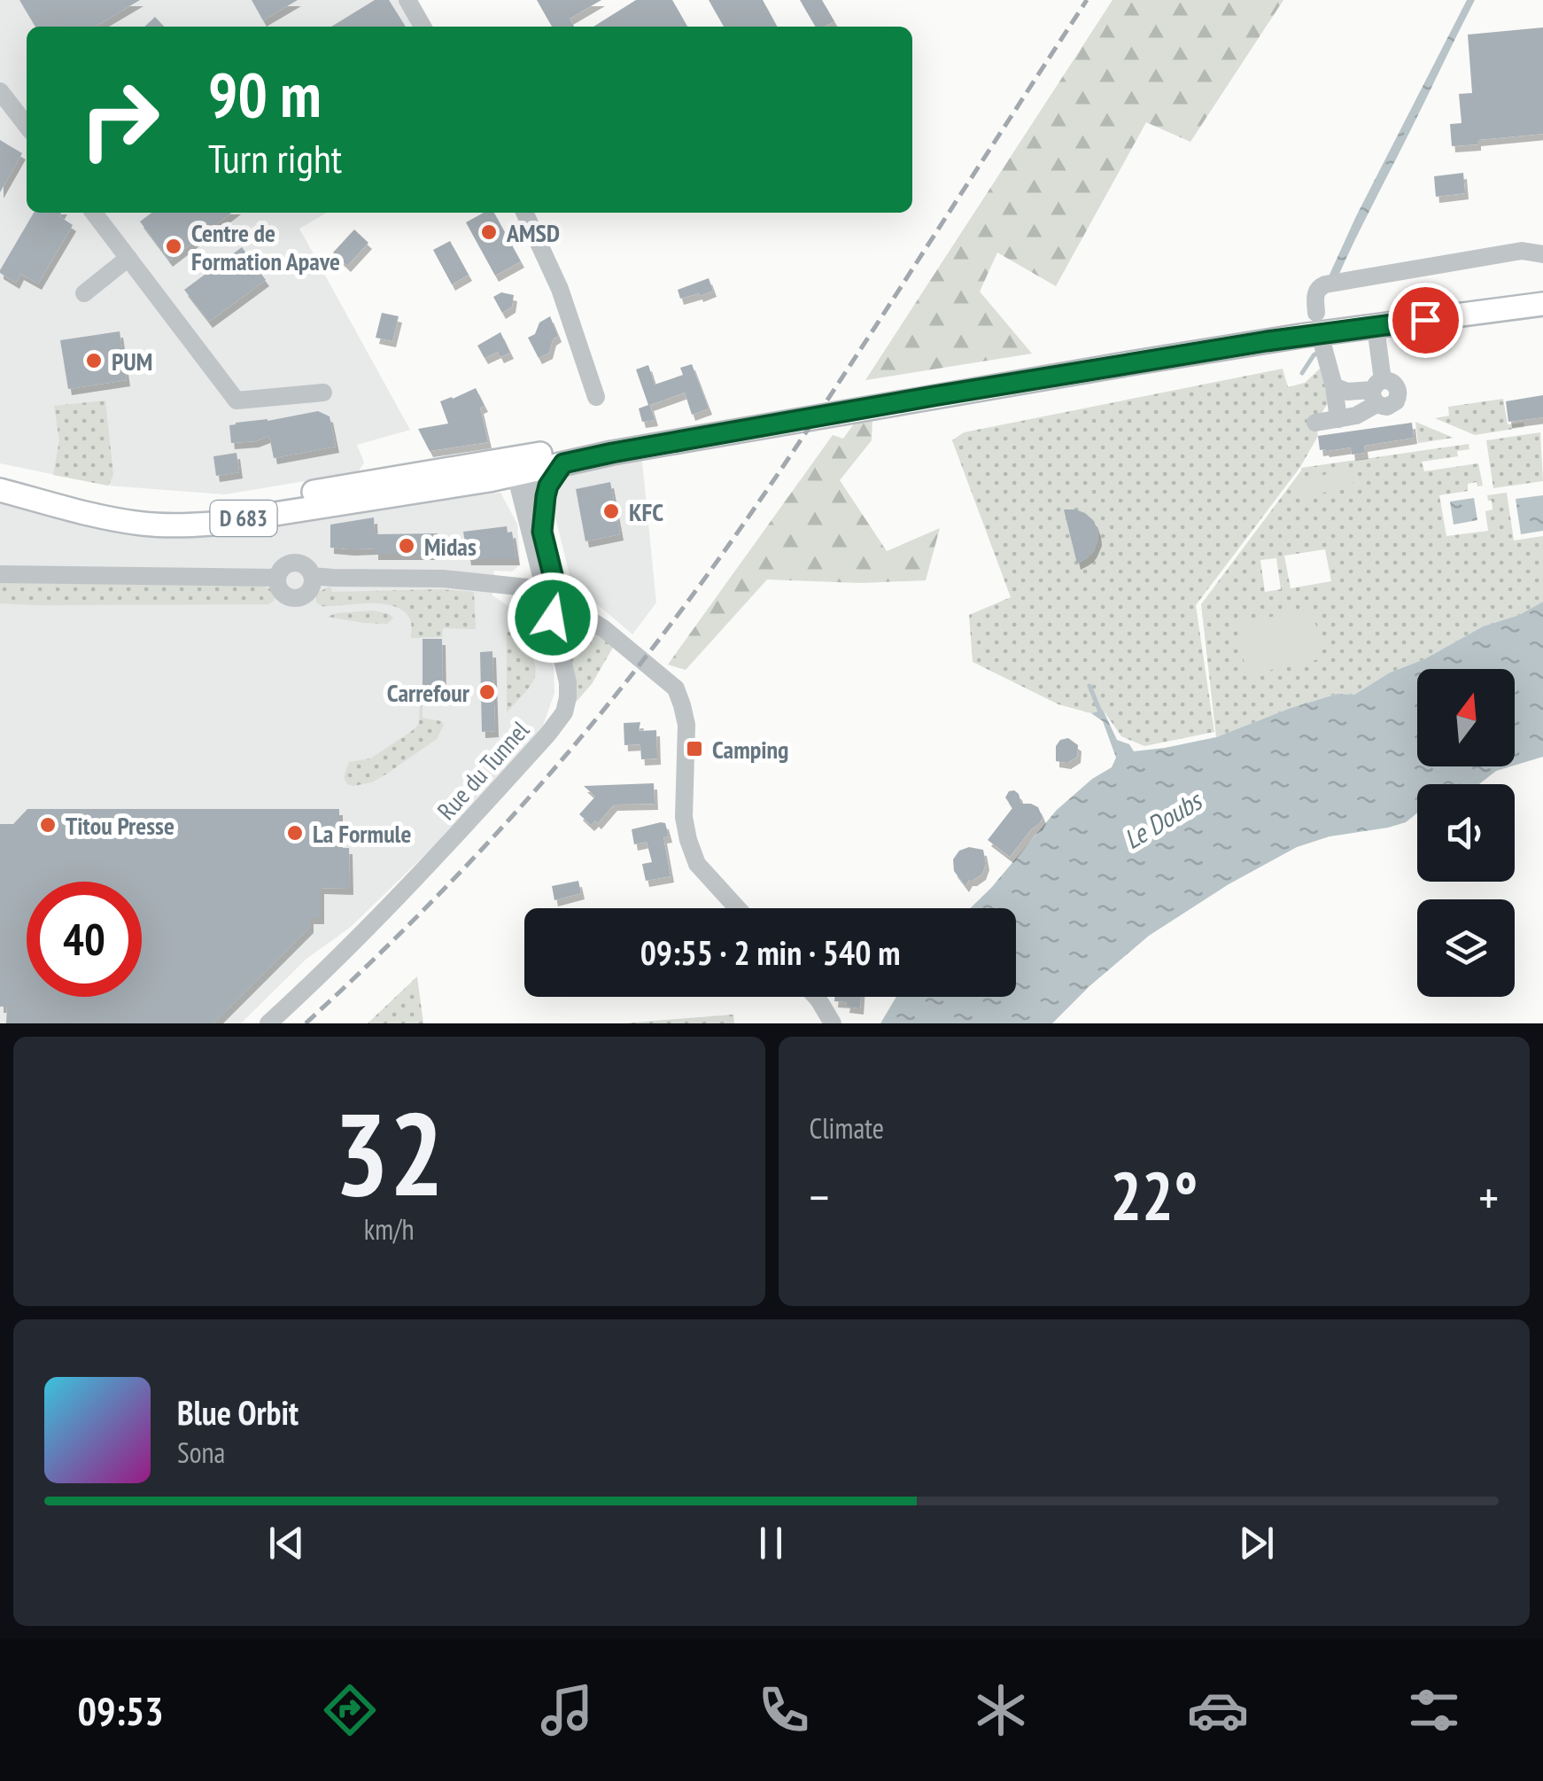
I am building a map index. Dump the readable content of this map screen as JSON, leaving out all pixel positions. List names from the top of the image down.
{
  "streets": {
    "main road": ["D 683"],
    "street": ["Rue du Tunnel"]
  },
  "water": ["Le Doubs"],
  "places": {
    "other": [
      "AMSD",
      "Centre de Formation Apave",
      "PUM",
      "KFC",
      "Midas",
      "Carrefour",
      "Titou Presse",
      "La Formule"
    ],
    "transit": ["Camping"]
  },
  "north": "top",
  "page": {
    "turn": ["90 m", "Turn right"],
    "limit": "40",
    "trip": "09:55 · 2 min · 540 m",
    "tile": [
      ["32", "km/h"],
      "Climate"
    ],
    "heat": ["−", "22°", "+"],
    "song": ["Blue Orbit", "Sona"],
    "tabs": "09:53"
  }
}
